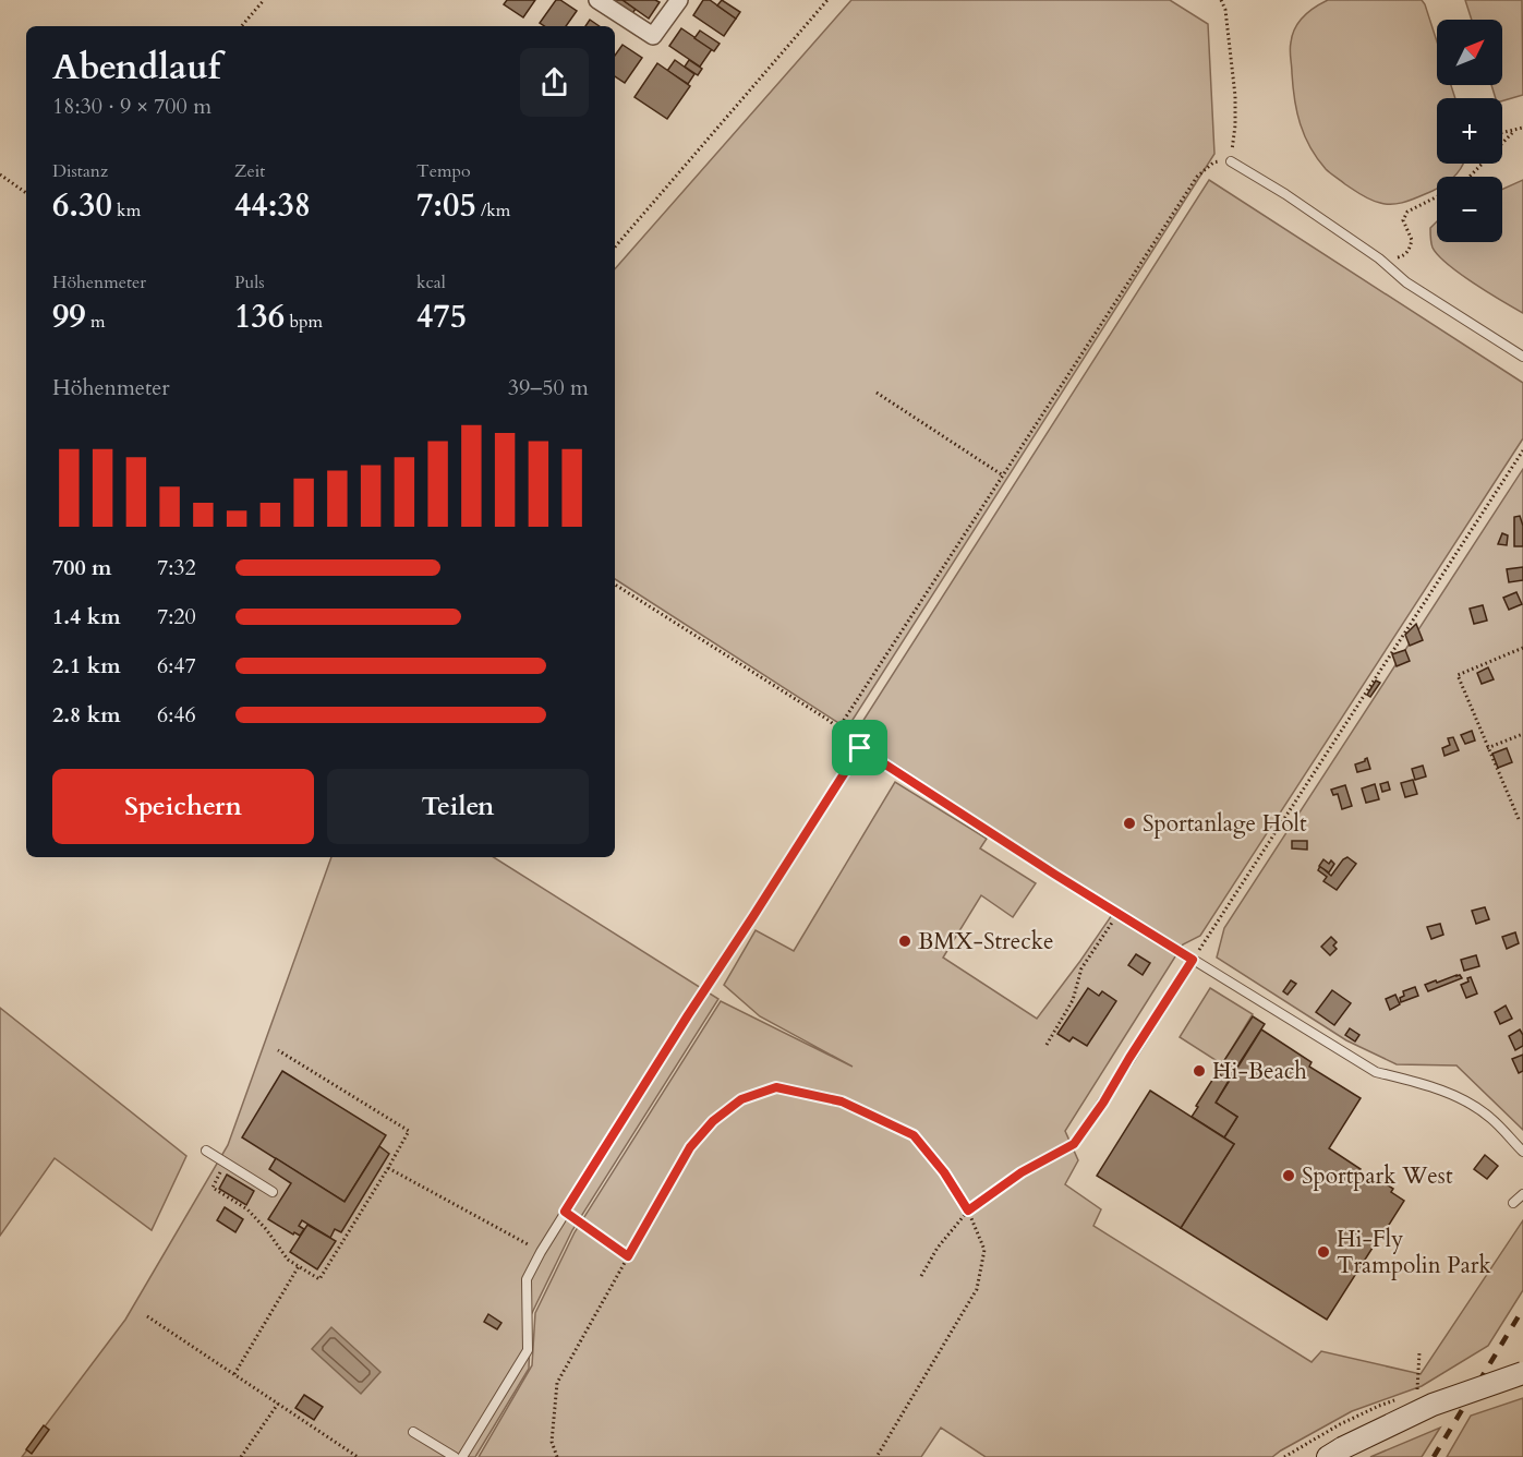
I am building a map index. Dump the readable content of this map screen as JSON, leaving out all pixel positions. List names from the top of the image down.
{
  "places": [
    "Sportanlage Holt",
    "BMX-Strecke",
    "Hi-Beach",
    "Sportpark West",
    "Hi-Fly Trampolin Park"
  ],
  "north": "top right",
  "page": {
    "map_buttons": ["+", "−"],
    "heading": ["Abendlauf", "18:30 · 9 × 700 m"],
    "stats": [
      ["Distanz", "6.30 km"],
      ["Zeit", "44:38"],
      ["Tempo", "7:05 /km"],
      ["Höhenmeter", "99 m"],
      ["Puls", "136 bpm"],
      ["kcal", "475"]
    ],
    "chart": ["Höhenmeter", "39–50 m"],
    "list": [
      {
        "name": "700 m",
        "note": "7:32"
      },
      {
        "name": "1.4 km",
        "note": "7:20"
      },
      {
        "name": "2.1 km",
        "note": "6:47"
      },
      {
        "name": "2.8 km",
        "note": "6:46"
      }
    ],
    "buttons": ["Speichern", "Teilen"]
  }
}
